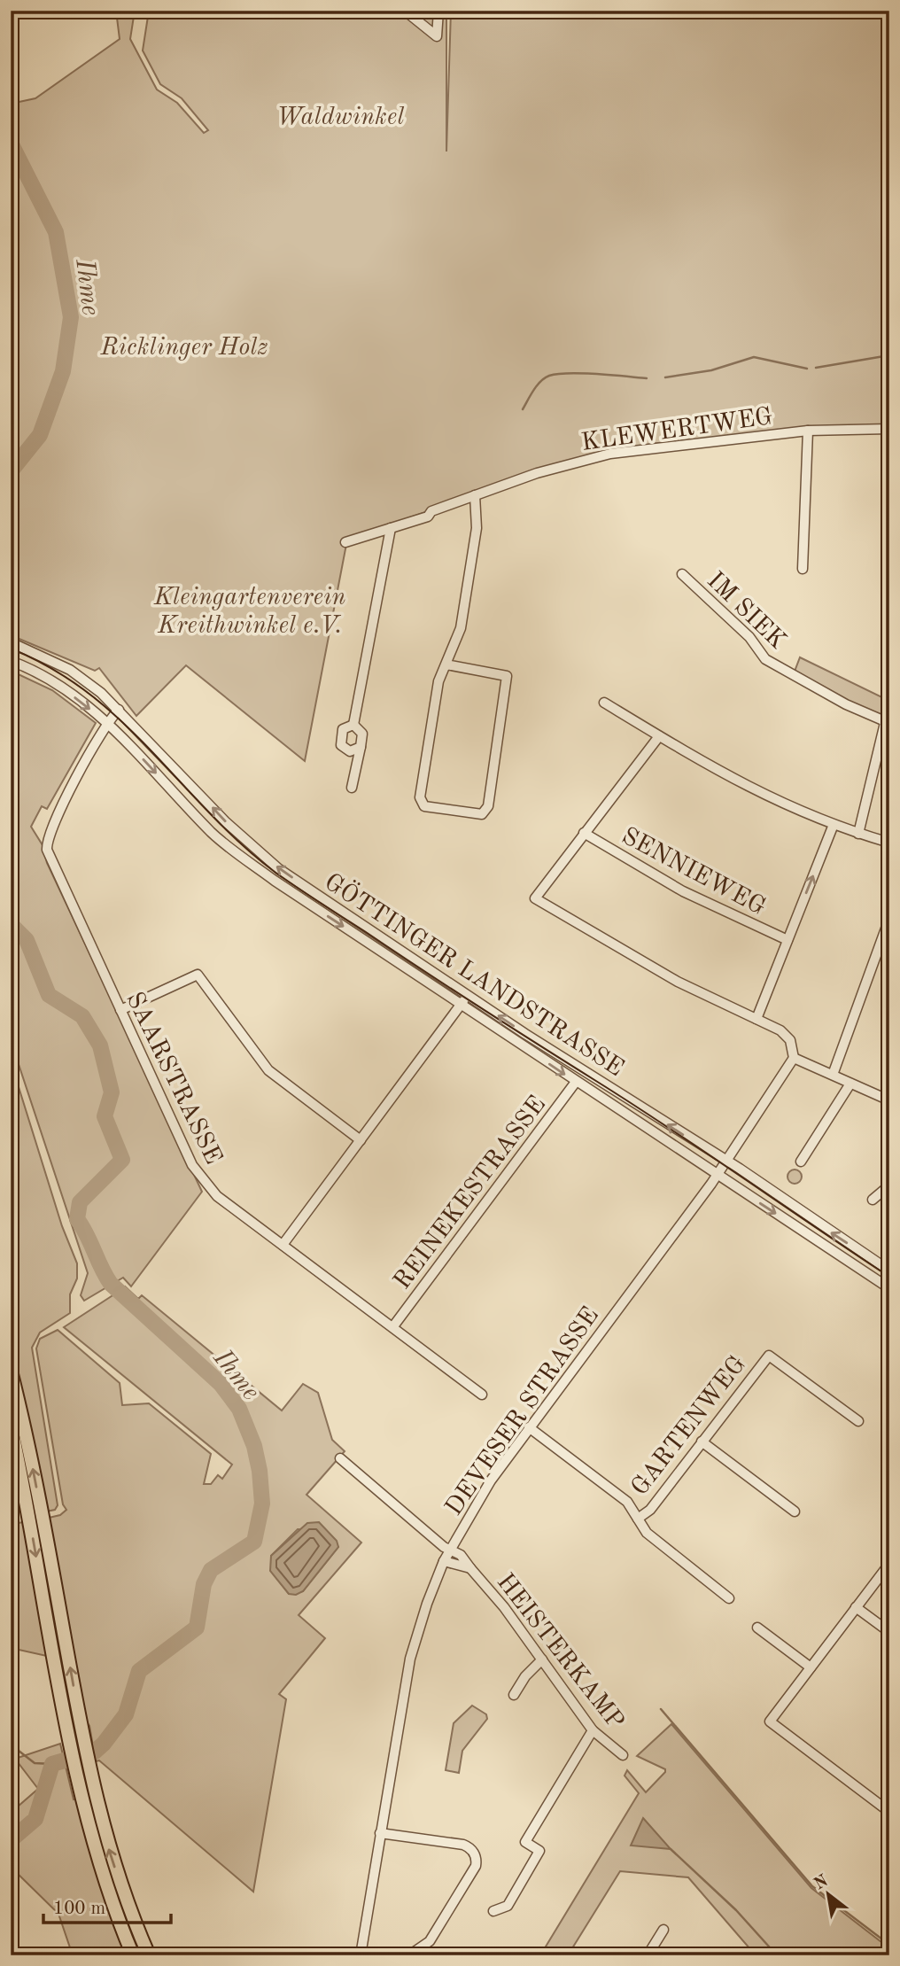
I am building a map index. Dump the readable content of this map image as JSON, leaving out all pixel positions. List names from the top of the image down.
{
  "streets": {
    "street": [
      "KLEWERTWEG",
      "IM SIEK",
      "SENNIEWEG",
      "GÖTTINGER LANDSTRASSE",
      "SAARSTRASSE",
      "REINEKESTRASSE",
      "DEVESER STRASSE",
      "GARTENWEG",
      "HEISTERKAMP"
    ]
  },
  "crossings": [
    ["GÖTTINGER LANDSTRASSE", "SAARSTRASSE"],
    ["GÖTTINGER LANDSTRASSE", "REINEKESTRASSE"],
    ["GÖTTINGER LANDSTRASSE", "DEVESER STRASSE"],
    ["SAARSTRASSE", "REINEKESTRASSE"],
    ["DEVESER STRASSE", "HEISTERKAMP"]
  ],
  "water": ["Ihme"],
  "parks": ["Waldwinkel", "Ricklinger Holz", "Kleingartenverein Kreithwinkel e.V."],
  "scale_bar": "100 m",
  "north": "top left"
}
